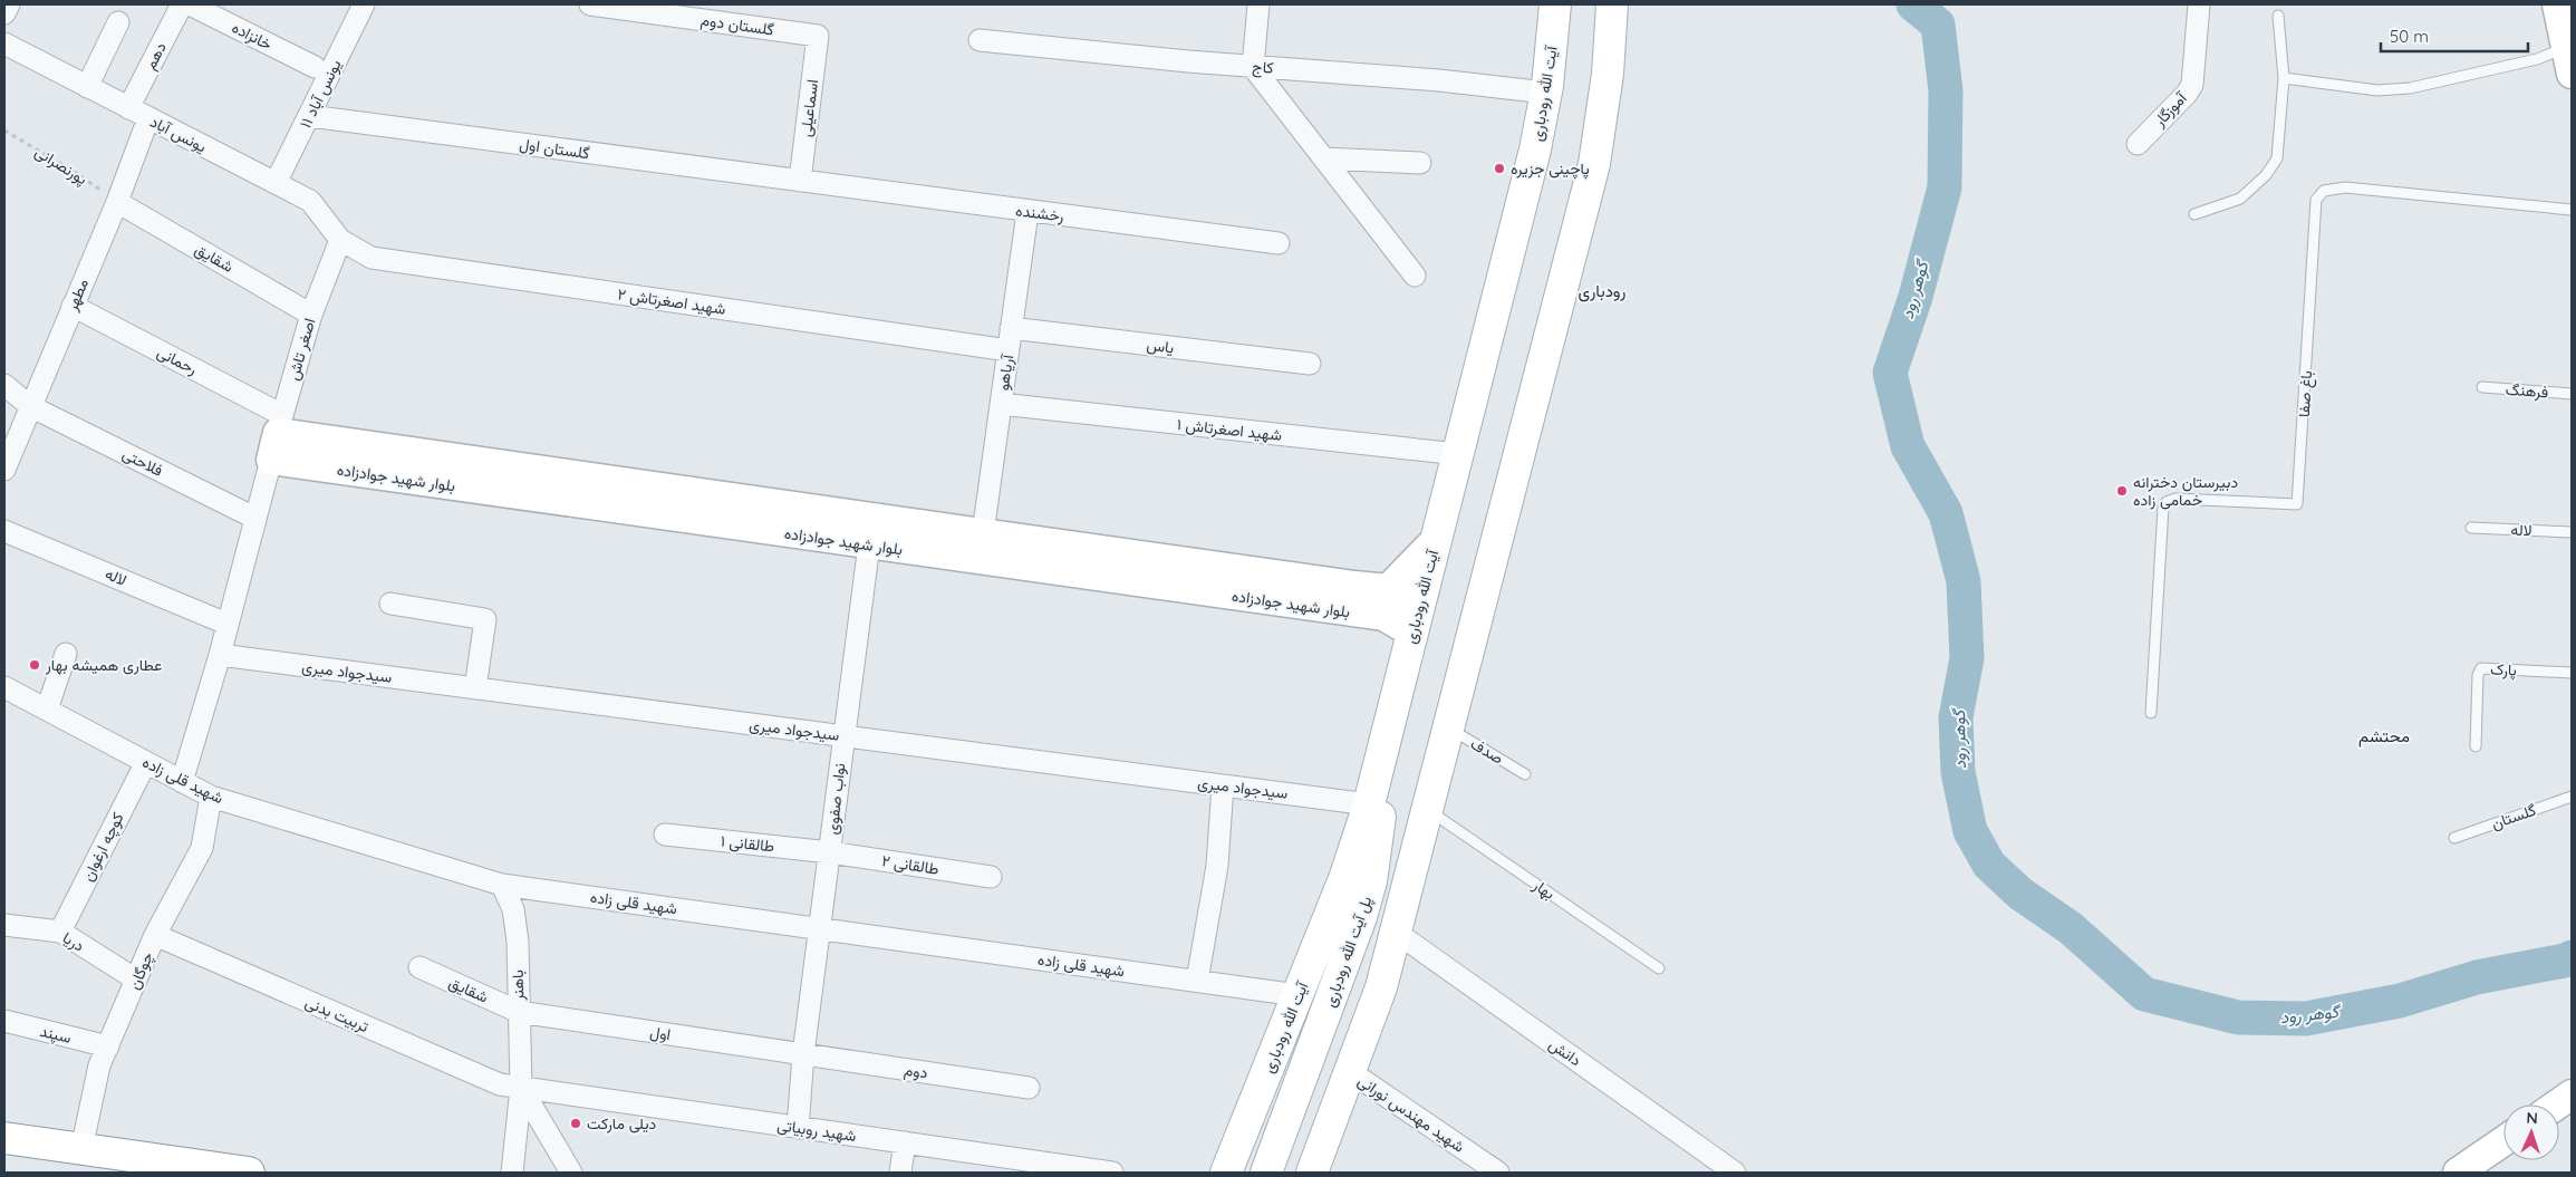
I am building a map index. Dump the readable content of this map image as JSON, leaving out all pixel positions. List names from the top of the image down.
{
  "streets": {
    "main road": ["آیت الله رودباری", "پل آیت الله رودباری"],
    "street": [
      "گلستان دوم",
      "خانزاده",
      "دهم",
      "کاج",
      "یونس آباد ۱۱",
      "اسماعیلی",
      "آموزگار",
      "یونس آباد",
      "گلستان اول",
      "رخشنده",
      "شقایق",
      "مطهر",
      "شهید اصغرتاش ۲",
      "یاس",
      "اصغر تاش",
      "رحمانی",
      "آریاهو",
      "شهید اصغرتاش ۱",
      "فلاحتی",
      "بلوار شهید جوادزاده",
      "لاله",
      "سیدجواد میری",
      "شهید قلی زاده",
      "نواب صفوی",
      "طالقانی ۱",
      "کوچه ارغوان",
      "طالقانی ۲",
      "دریا",
      "چوگان",
      "باهنر",
      "تربیت بدنی",
      "اول",
      "سپند",
      "دانش",
      "دوم",
      "شهید مهندس نورانی",
      "شهید روبیاتی"
    ],
    "lane": [
      "فرهنگ",
      "باغ صفا",
      "پارک",
      "صدف",
      "گلستان",
      "بهار"
    ],
    "path": ["پورنصرانی"]
  },
  "crossings": [
    ["گلستان دوم", "اسماعیلی"],
    ["دهم", "یونس آباد"],
    ["کاج", "آیت الله رودباری"],
    ["یونس آباد ۱۱", "یونس آباد"],
    ["یونس آباد ۱۱", "گلستان اول"],
    ["آیت الله رودباری", "شهید اصغرتاش ۱"],
    ["آیت الله رودباری", "بلوار شهید جوادزاده"],
    ["آیت الله رودباری", "سیدجواد میری"],
    ["آیت الله رودباری", "شهید قلی زاده"],
    ["آیت الله رودباری", "پل آیت الله رودباری"],
    ["اسماعیلی", "گلستان اول"],
    ["اسماعیلی", "رخشنده"],
    ["یونس آباد", "مطهر"],
    ["یونس آباد", "شهید اصغرتاش ۲"],
    ["یونس آباد", "اصغر تاش"],
    ["گلستان اول", "رخشنده"],
    ["پورنصرانی", "شقایق"],
    ["پورنصرانی", "مطهر"],
    ["رخشنده", "آریاهو"],
    ["شقایق", "مطهر"],
    ["شقایق", "اصغر تاش"],
    ["شقایق", "باهنر"],
    ["شقایق", "اول"],
    ["مطهر", "رحمانی"],
    ["مطهر", "فلاحتی"],
    ["شهید اصغرتاش ۲", "اصغر تاش"],
    ["شهید اصغرتاش ۲", "آریاهو"],
    ["یاس", "آریاهو"],
    ["اصغر تاش", "رحمانی"],
    ["اصغر تاش", "فلاحتی"],
    ["اصغر تاش", "بلوار شهید جوادزاده"],
    ["اصغر تاش", "لاله"],
    ["اصغر تاش", "سیدجواد میری"],
    ["اصغر تاش", "شهید قلی زاده"],
    ["رحمانی", "بلوار شهید جوادزاده"],
    ["آریاهو", "شهید اصغرتاش ۱"],
    ["آریاهو", "بلوار شهید جوادزاده"],
    ["بلوار شهید جوادزاده", "نواب صفوی"],
    ["سیدجواد میری", "نواب صفوی"],
    ["شهید قلی زاده", "نواب صفوی"],
    ["شهید قلی زاده", "کوچه ارغوان"],
    ["شهید قلی زاده", "چوگان"],
    ["شهید قلی زاده", "باهنر"],
    ["نواب صفوی", "طالقانی ۱"],
    ["نواب صفوی", "طالقانی ۲"],
    ["نواب صفوی", "اول"],
    ["نواب صفوی", "دوم"],
    ["نواب صفوی", "شهید روبیاتی"],
    ["طالقانی ۱", "طالقانی ۲"],
    ["کوچه ارغوان", "دریا"],
    ["دریا", "چوگان"],
    ["چوگان", "تربیت بدنی"],
    ["چوگان", "سپند"],
    ["باهنر", "تربیت بدنی"],
    ["باهنر", "اول"],
    ["باهنر", "شهید روبیاتی"],
    ["تربیت بدنی", "شهید روبیاتی"],
    ["اول", "دوم"]
  ],
  "districts": ["رودباری", "محتشم"],
  "water": ["گوهر رود"],
  "places": [
    "پاچینی جزیره",
    "دبیرستان دخترانه خمامی زاده",
    "عطاری همیشه بهار",
    "دیلی مارکت"
  ],
  "scale_bar": "50 m",
  "north": "top"
}
